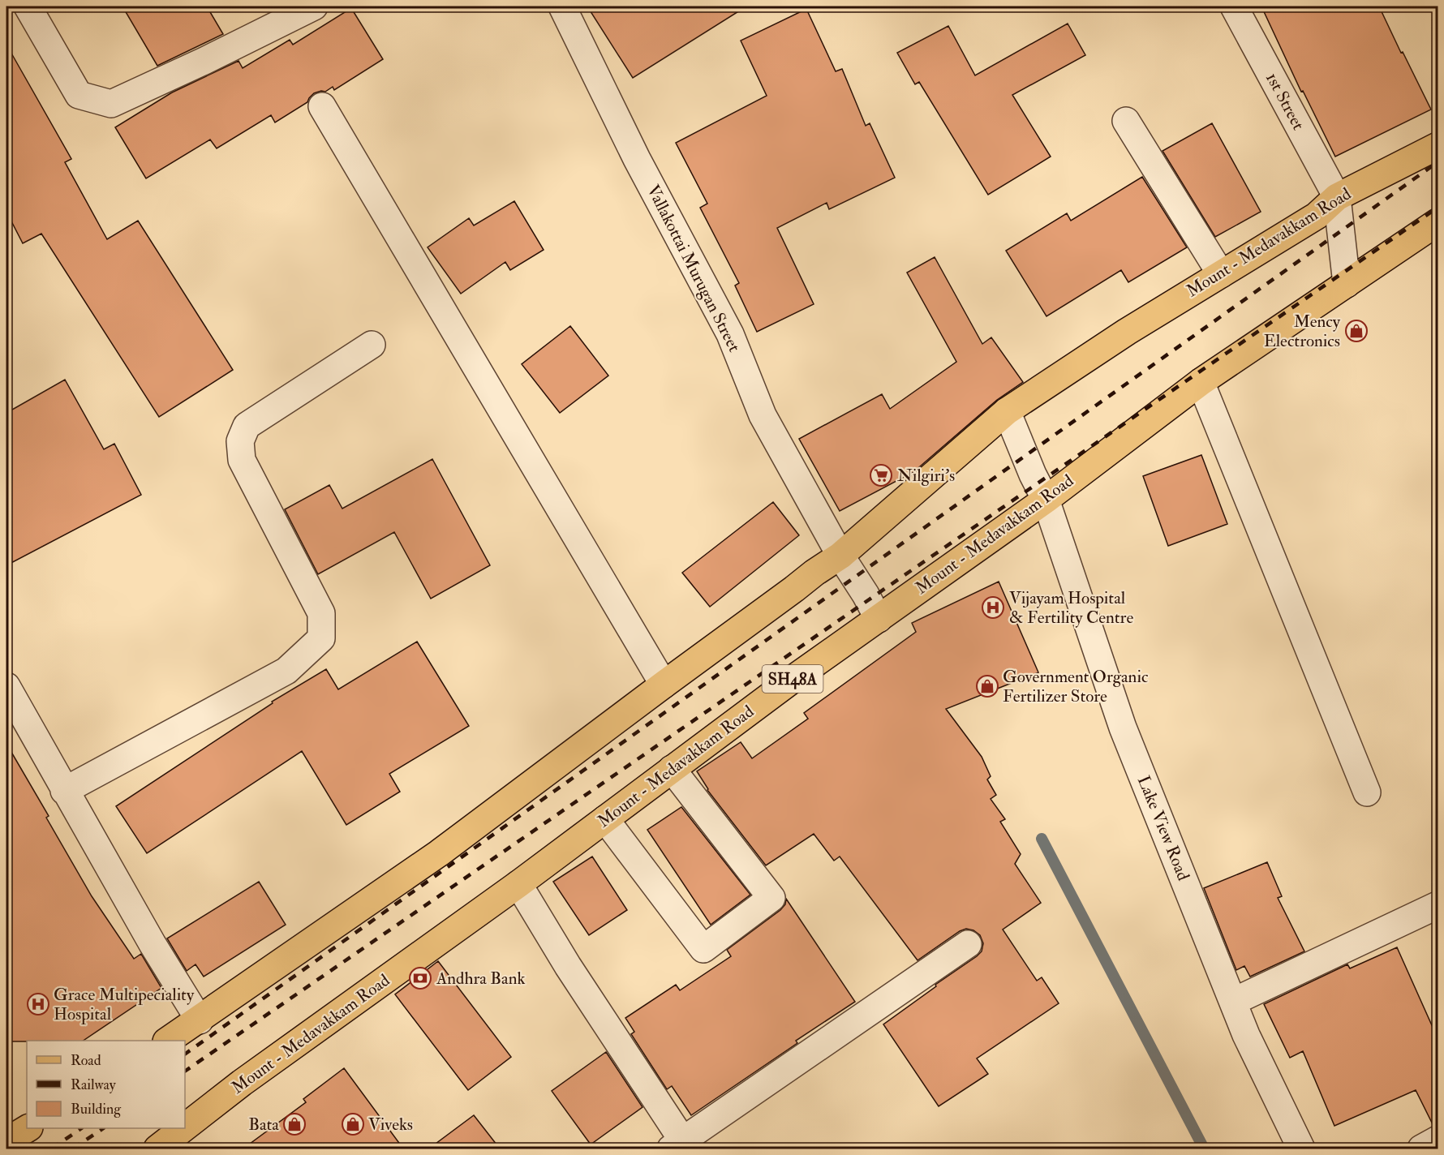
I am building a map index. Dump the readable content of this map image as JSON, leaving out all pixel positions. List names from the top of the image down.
{
  "streets": {
    "main road": ["Mount - Medavakkam Road", "SH48A"],
    "street": ["1st Street", "Vallakottai Murugan Street", "Lake View Road"]
  },
  "crossings": [
    ["1st Street", "Mount - Medavakkam Road"],
    ["Mount - Medavakkam Road", "Vallakottai Murugan Street"],
    ["Mount - Medavakkam Road", "Lake View Road"]
  ],
  "places": {
    "shop": [
      "Mency Electronics",
      "Government Organic Fertilizer Store",
      "Bata",
      "Viveks"
    ],
    "supermarket": ["Nilgiri's"],
    "hospital": ["Vijayam Hospital & Fertility Centre", "Grace Multipeciality Hospital"],
    "bank": ["Andhra Bank"]
  },
  "legend": ["Road", "Railway", "Building"]
}
